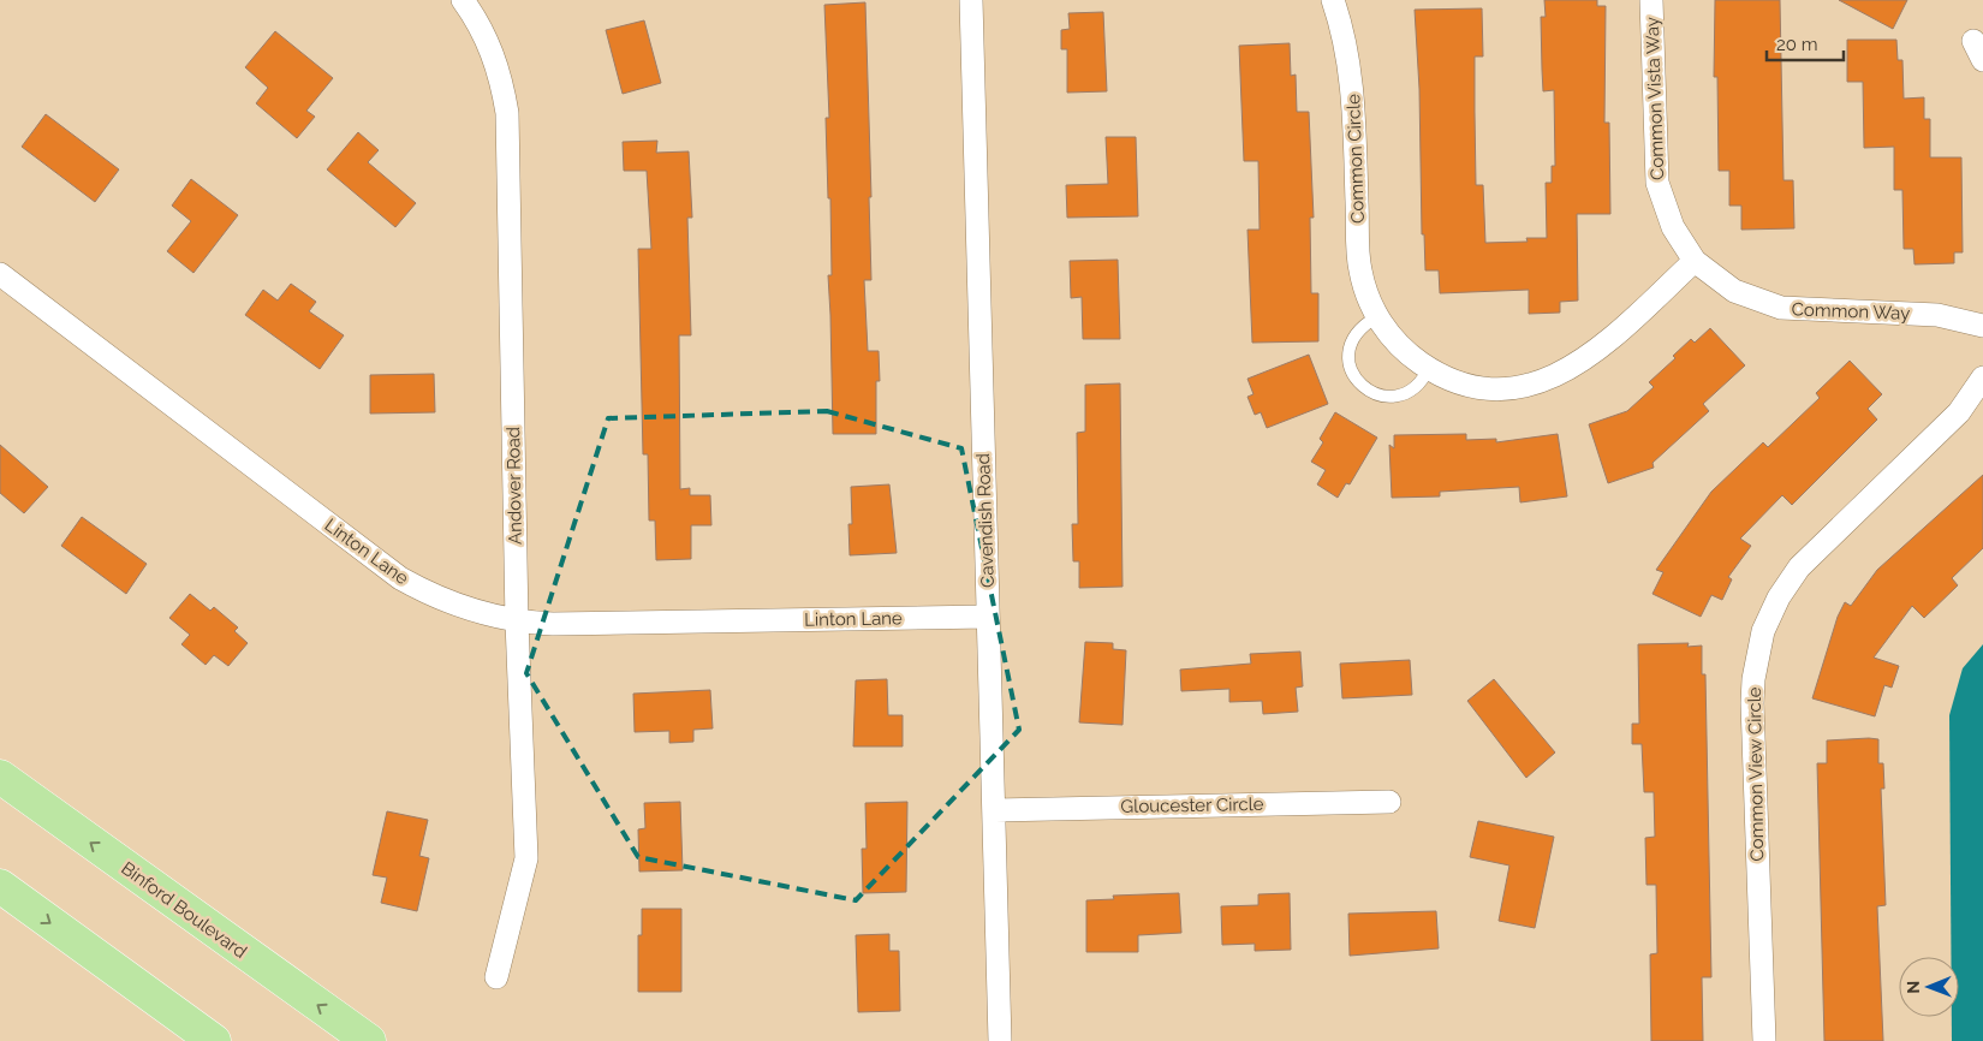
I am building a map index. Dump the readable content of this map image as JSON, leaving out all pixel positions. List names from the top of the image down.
{
  "streets": {
    "main road": ["Binford Boulevard"],
    "street": [
      "Common Vista Way",
      "Common Circle",
      "Common Way",
      "Andover Road",
      "Cavendish Road",
      "Linton Lane",
      "Common View Circle",
      "Gloucester Circle"
    ]
  },
  "crossings": [
    ["Common Vista Way", "Common Circle"],
    ["Common Vista Way", "Common Way"],
    ["Common Circle", "Common Way"],
    ["Andover Road", "Linton Lane"],
    ["Cavendish Road", "Linton Lane"],
    ["Cavendish Road", "Gloucester Circle"]
  ],
  "scale_bar": "20 m",
  "north": "left"
}
